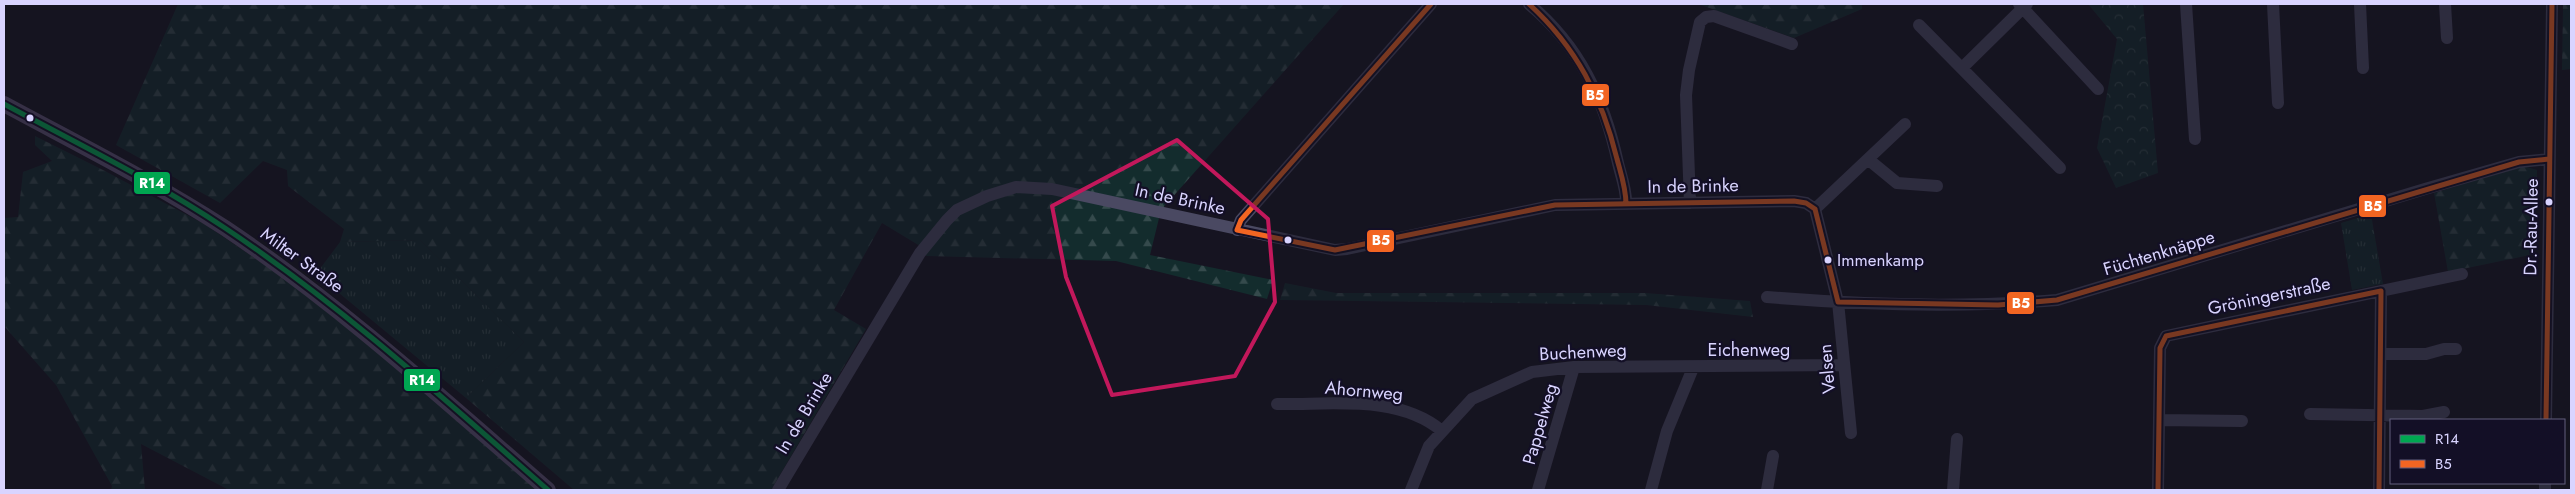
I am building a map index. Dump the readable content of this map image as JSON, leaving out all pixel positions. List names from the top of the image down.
{
  "streets": {
    "main road": ["Milter Straße"],
    "street": [
      "In de Brinke",
      "Dr.-Rau-Allee",
      "Füchtenknäppe",
      "Gröningerstraße",
      "Eichenweg",
      "Buchenweg",
      "Velsen",
      "Ahornweg",
      "Pappelweg"
    ]
  },
  "crossings": [
    ["Dr.-Rau-Allee", "Füchtenknäppe"],
    ["Füchtenknäppe", "Velsen"],
    ["Eichenweg", "Buchenweg"],
    ["Eichenweg", "Velsen"],
    ["Buchenweg", "Ahornweg"],
    ["Buchenweg", "Pappelweg"]
  ],
  "places": ["Immenkamp"],
  "lines": ["transit line B5", "transit line R14"],
  "legend": ["R14", "B5"]
}
